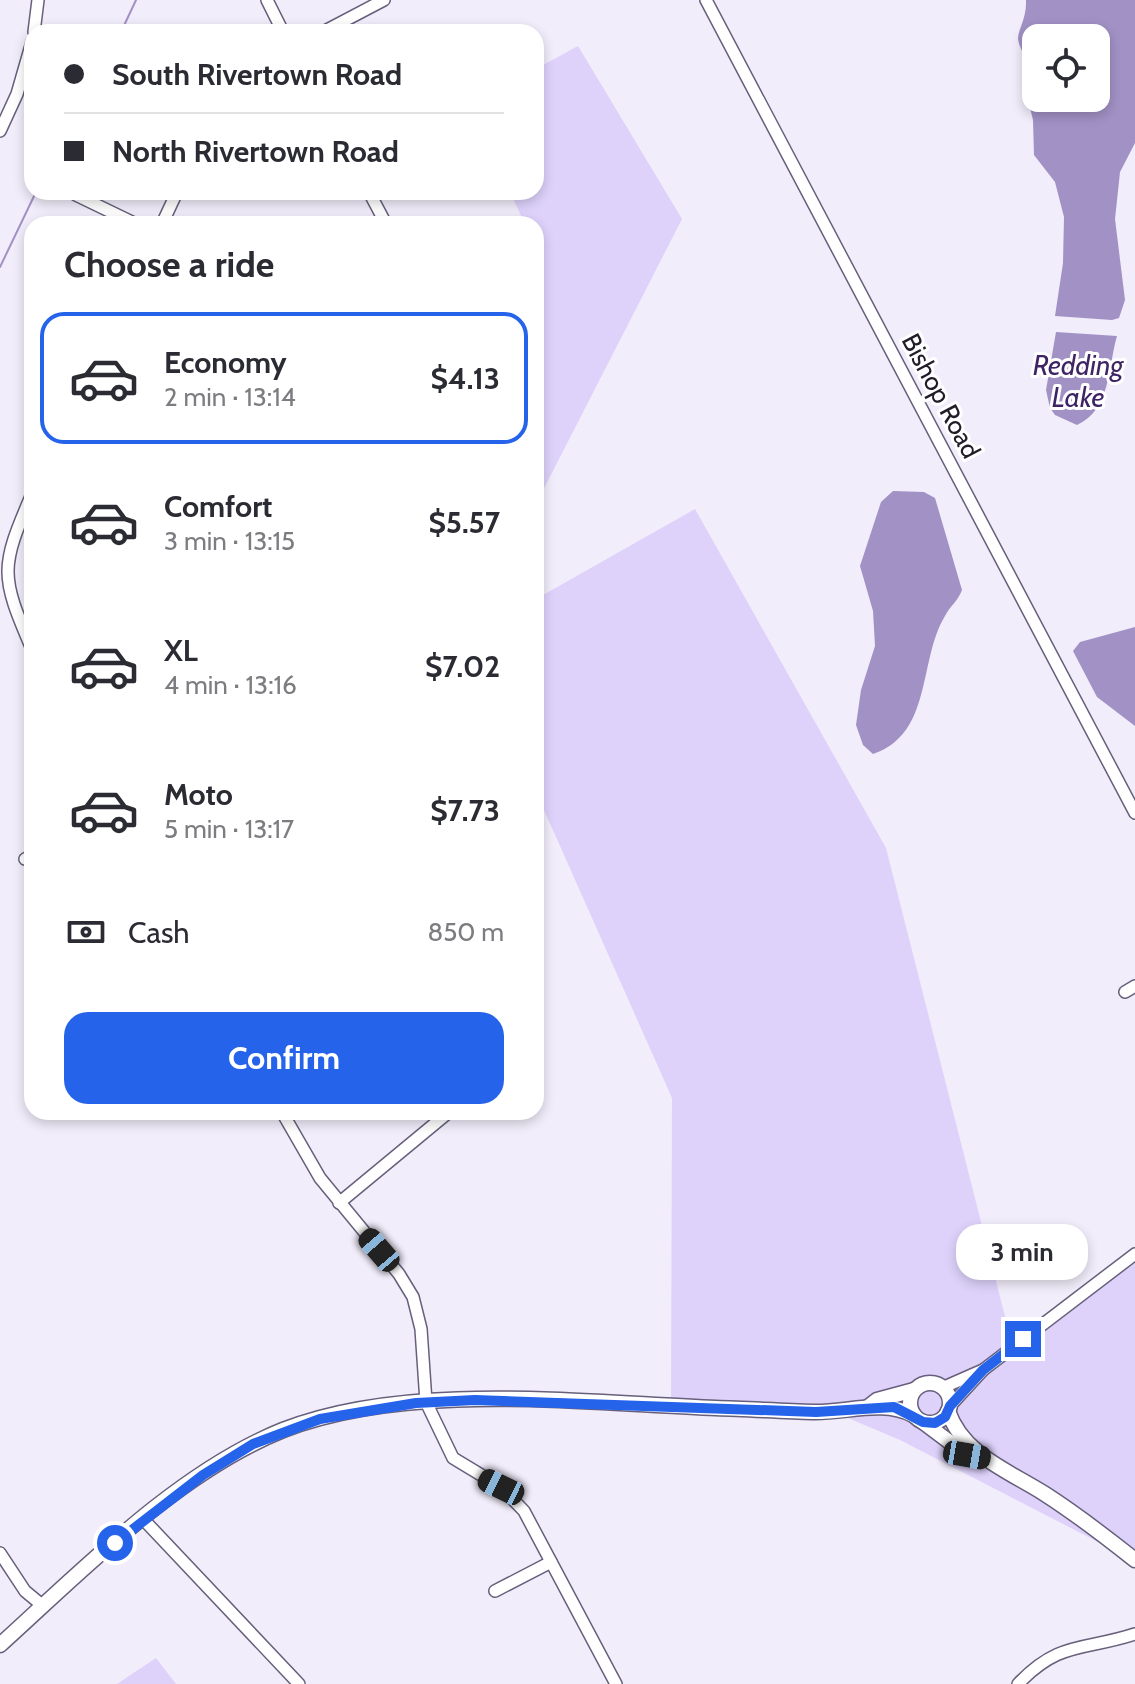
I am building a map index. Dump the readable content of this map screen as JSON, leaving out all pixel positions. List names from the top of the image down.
{
  "streets": {
    "street": ["Bishop Road"]
  },
  "water": ["Redding Lake"],
  "page": {
    "banner": ["South Rivertown Road", "North Rivertown Road"],
    "heading": "Choose a ride",
    "list": [
      {
        "name": "Economy",
        "note": "2 min · 13:14",
        "value": "$4.13"
      },
      {
        "name": "Comfort",
        "note": "3 min · 13:15",
        "value": "$5.57"
      },
      {
        "name": "XL",
        "note": "4 min · 13:16",
        "value": "$7.02"
      },
      {
        "name": "Moto",
        "note": "5 min · 13:17",
        "value": "$7.73"
      }
    ],
    "pay": ["Cash", "850 m"],
    "buttons": "Confirm",
    "bubble": "3 min"
  }
}
